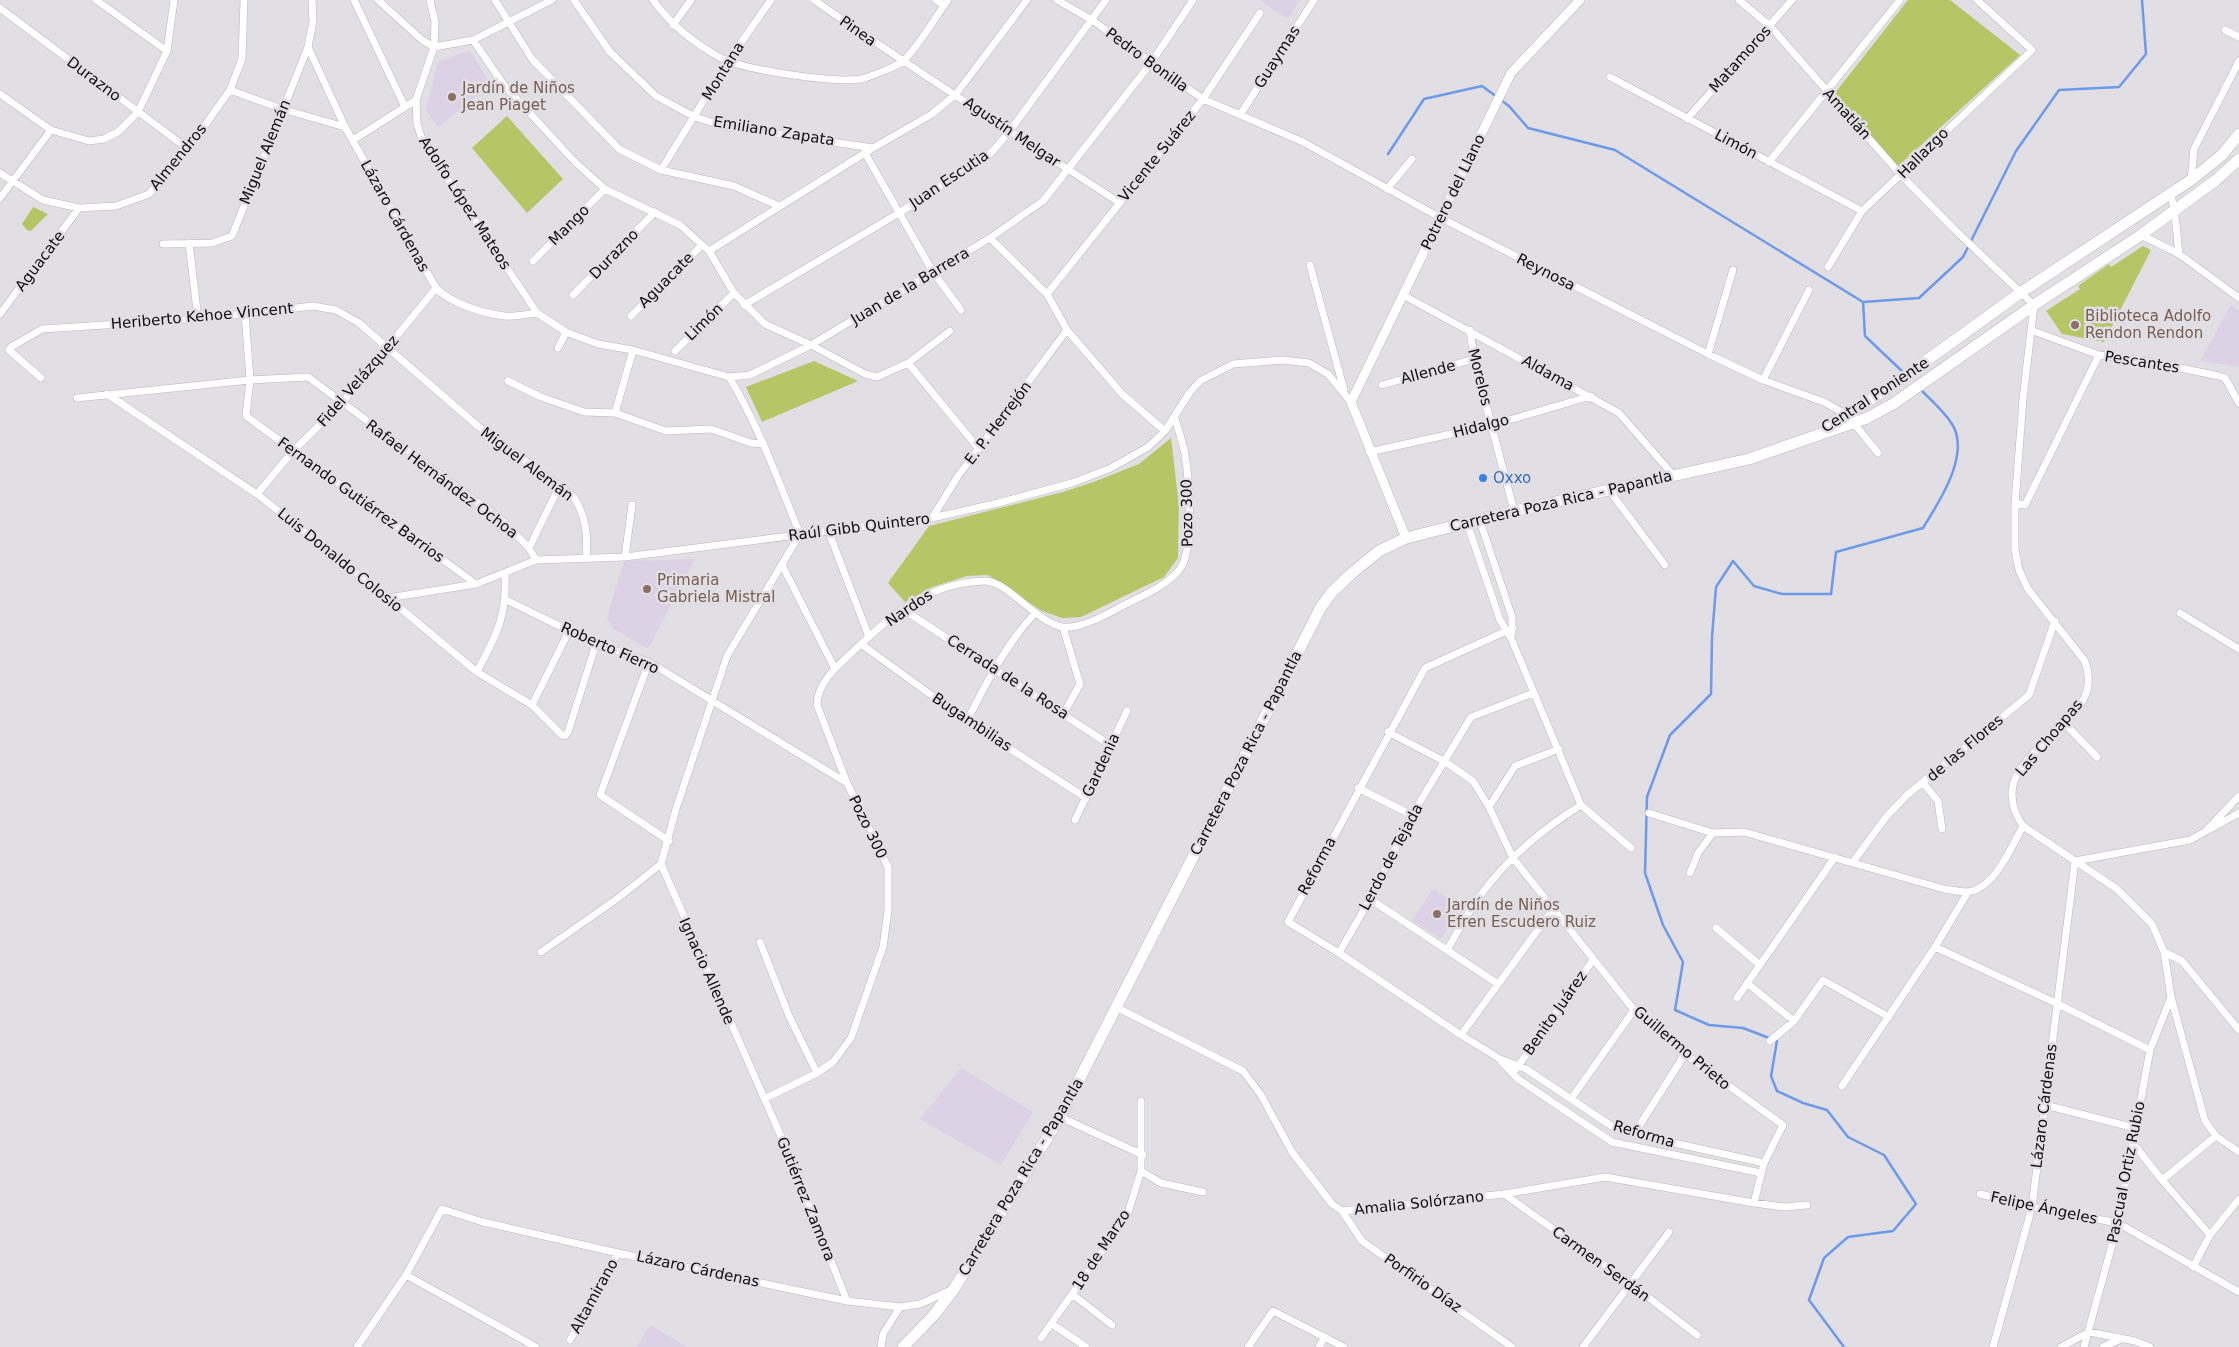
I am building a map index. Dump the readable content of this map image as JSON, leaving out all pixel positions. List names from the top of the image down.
{
  "streets": {
    "main road": ["Central Poniente", "Carretera Poza Rica - Papantla"],
    "street": [
      "Pinea",
      "Guaymas",
      "Matamoros",
      "Pedro Bonilla",
      "Montana",
      "Durazno",
      "Amatlán",
      "Emiliano Zapata",
      "Agustín Melgar",
      "Limón",
      "Miguel Alemán",
      "Hallazgo",
      "Vicente Suárez",
      "Almendros",
      "Juan Escutia",
      "Potrero del Llano",
      "Adolfo López Mateos",
      "Lázaro Cárdenas",
      "Mango",
      "Aguacate",
      "Reynosa",
      "Juan de la Barrera",
      "Heriberto Kehoe Vincent",
      "Pescantes",
      "Allende",
      "Aldama",
      "Morelos",
      "Fidel Velázquez",
      "E. P. Herrejón",
      "Hidalgo",
      "Rafael Hernández Ochoa",
      "Fernando Gutiérrez Barrios",
      "Pozo 300",
      "Raúl Gibb Quintero",
      "Luis Donaldo Colosio",
      "Nardos",
      "Roberto Fierro",
      "Cerrada de la Rosa",
      "Bugambilias",
      "Las Choapas",
      "de las Flores",
      "Gardenia",
      "Lerdo de Tejada",
      "Reforma",
      "Ignacio Allende",
      "Benito Juárez",
      "Guillermo Prieto",
      "Pascual Ortiz Rubio",
      "Gutiérrez Zamora",
      "Amalia Solórzano",
      "Felipe Ángeles",
      "18 de Marzo",
      "Carmen Serdán",
      "Porfirio Díaz",
      "Altamirano"
    ]
  },
  "crossings": [
    ["Pinea", "Agustín Melgar"],
    ["Guaymas", "Pedro Bonilla"],
    ["Guaymas", "Reynosa"],
    ["Matamoros", "Amatlán"],
    ["Matamoros", "Limón"],
    ["Pedro Bonilla", "Vicente Suárez"],
    ["Pedro Bonilla", "Juan Escutia"],
    ["Pedro Bonilla", "Reynosa"],
    ["Pedro Bonilla", "Juan de la Barrera"],
    ["Montana", "Emiliano Zapata"],
    ["Durazno", "Almendros"],
    ["Amatlán", "Hallazgo"],
    ["Amatlán", "Central Poniente"],
    ["Emiliano Zapata", "Agustín Melgar"],
    ["Agustín Melgar", "Vicente Suárez"],
    ["Agustín Melgar", "Juan Escutia"],
    ["Agustín Melgar", "Juan de la Barrera"],
    ["Limón", "Hallazgo"],
    ["Miguel Alemán", "Lázaro Cárdenas"],
    ["Miguel Alemán", "Heriberto Kehoe Vincent"],
    ["Miguel Alemán", "Fidel Velázquez"],
    ["Miguel Alemán", "Raúl Gibb Quintero"],
    ["Almendros", "Aguacate"],
    ["Potrero del Llano", "Reynosa"],
    ["Potrero del Llano", "Aldama"],
    ["Adolfo López Mateos", "Lázaro Cárdenas"],
    ["Adolfo López Mateos", "Juan de la Barrera"],
    ["Lázaro Cárdenas", "Juan de la Barrera"],
    ["Lázaro Cárdenas", "Fidel Velázquez"],
    ["Lázaro Cárdenas", "Carretera Poza Rica - Papantla"],
    ["Lázaro Cárdenas", "Las Choapas"],
    ["Lázaro Cárdenas", "Gutiérrez Zamora"],
    ["Lázaro Cárdenas", "Felipe Ángeles"],
    ["Lázaro Cárdenas", "Altamirano"],
    ["Reynosa", "Central Poniente"],
    ["Heriberto Kehoe Vincent", "Fidel Velázquez"],
    ["Pescantes", "Las Choapas"],
    ["Allende", "Morelos"],
    ["Aldama", "Morelos"],
    ["Aldama", "Hidalgo"],
    ["Aldama", "Carretera Poza Rica - Papantla"],
    ["Morelos", "Hidalgo"],
    ["Morelos", "Carretera Poza Rica - Papantla"],
    ["Fidel Velázquez", "Rafael Hernández Ochoa"],
    ["Fidel Velázquez", "Fernando Gutiérrez Barrios"],
    ["Fidel Velázquez", "Luis Donaldo Colosio"],
    ["Central Poniente", "Carretera Poza Rica - Papantla"],
    ["Central Poniente", "Las Choapas"],
    ["E. P. Herrejón", "Raúl Gibb Quintero"],
    ["Rafael Hernández Ochoa", "Raúl Gibb Quintero"],
    ["Carretera Poza Rica - Papantla", "Amalia Solórzano"],
    ["Pozo 300", "Nardos"],
    ["Pozo 300", "Roberto Fierro"],
    ["Pozo 300", "Bugambilias"],
    ["Pozo 300", "Ignacio Allende"],
    ["Pozo 300", "Gutiérrez Zamora"],
    ["Luis Donaldo Colosio", "Roberto Fierro"],
    ["Nardos", "Cerrada de la Rosa"],
    ["Nardos", "Bugambilias"],
    ["Cerrada de la Rosa", "Gardenia"],
    ["Bugambilias", "Gardenia"],
    ["Las Choapas", "de las Flores"],
    ["Las Choapas", "Pascual Ortiz Rubio"],
    ["Lerdo de Tejada", "Reforma"],
    ["Lerdo de Tejada", "Guillermo Prieto"],
    ["Reforma", "Benito Juárez"],
    ["Reforma", "Guillermo Prieto"],
    ["Ignacio Allende", "Gutiérrez Zamora"],
    ["Benito Juárez", "Guillermo Prieto"],
    ["Pascual Ortiz Rubio", "Felipe Ángeles"],
    ["Amalia Solórzano", "Carmen Serdán"],
    ["Amalia Solórzano", "Porfirio Díaz"]
  ],
  "places": [
    "Jardín de Niños Jean Piaget",
    "Biblioteca Adolfo Rendon Rendon",
    "Oxxo",
    "Primaria Gabriela Mistral",
    "Jardín de Niños Efren Escudero Ruiz"
  ]
}
